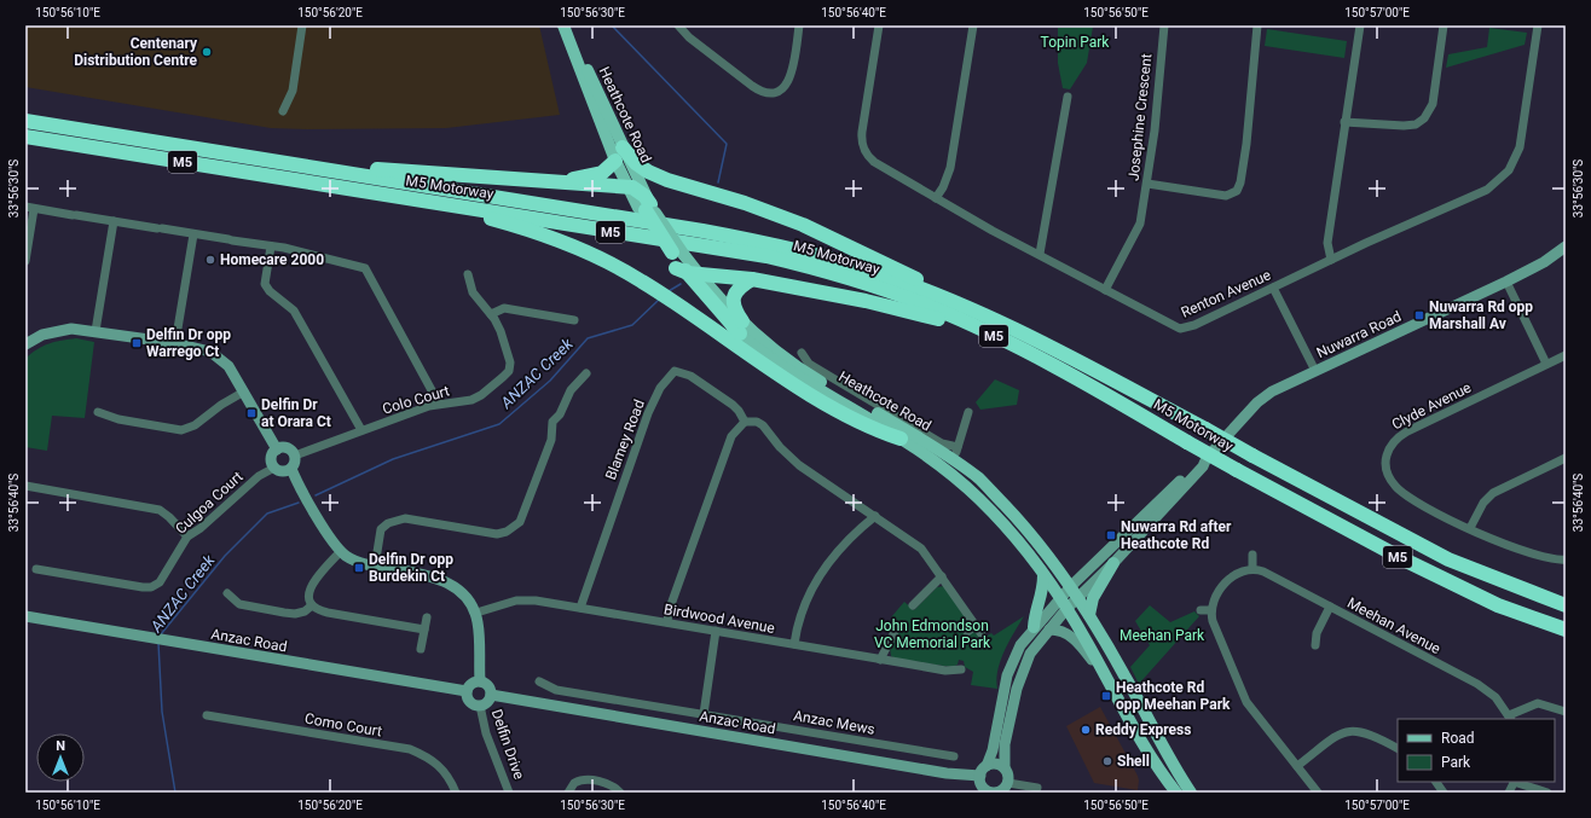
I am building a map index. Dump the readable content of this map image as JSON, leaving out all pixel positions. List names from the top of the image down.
{
  "streets": {
    "highway": ["M5", "M5 Motorway"],
    "main road": ["Heathcote Road", "Nuwarra Road", "Anzac Road"],
    "street": [
      "Josephine Crescent",
      "Renton Avenue",
      "Colo Court",
      "Clyde Avenue",
      "Blamey Road",
      "Culgoa Court",
      "Birdwood Avenue",
      "Meehan Avenue",
      "Anzac Mews",
      "Como Court",
      "Delfin Drive"
    ]
  },
  "crossings": [
    ["Heathcote Road", "Nuwarra Road"],
    ["Josephine Crescent", "Renton Avenue"],
    ["Colo Court", "Culgoa Court"],
    ["Blamey Road", "Birdwood Avenue"],
    ["Anzac Road", "Delfin Drive"]
  ],
  "water": ["ANZAC Creek"],
  "parks": ["Topin Park", "John Edmondson VC Memorial Park", "Meehan Park"],
  "places": {
    "other": [
      "Centenary Distribution Centre",
      "Homecare 2000",
      "Reddy Express",
      "Shell"
    ],
    "transit": [
      "Nuwarra Rd opp Marshall Av",
      "Delfin Dr opp Warrego Ct",
      "Delfin Dr at Orara Ct",
      "Nuwarra Rd after Heathcote Rd",
      "Delfin Dr opp Burdekin Ct",
      "Heathcote Rd opp Meehan Park"
    ]
  },
  "legend": ["Road", "Park"],
  "north": "top",
  "coordinates": [
    "150°56'10\"E",
    "150°56'20\"E",
    "150°56'30\"E",
    "150°56'40\"E",
    "150°56'50\"E",
    "150°57'00\"E",
    "33°56'30\"S",
    "33°56'40\"S"
  ]
}
